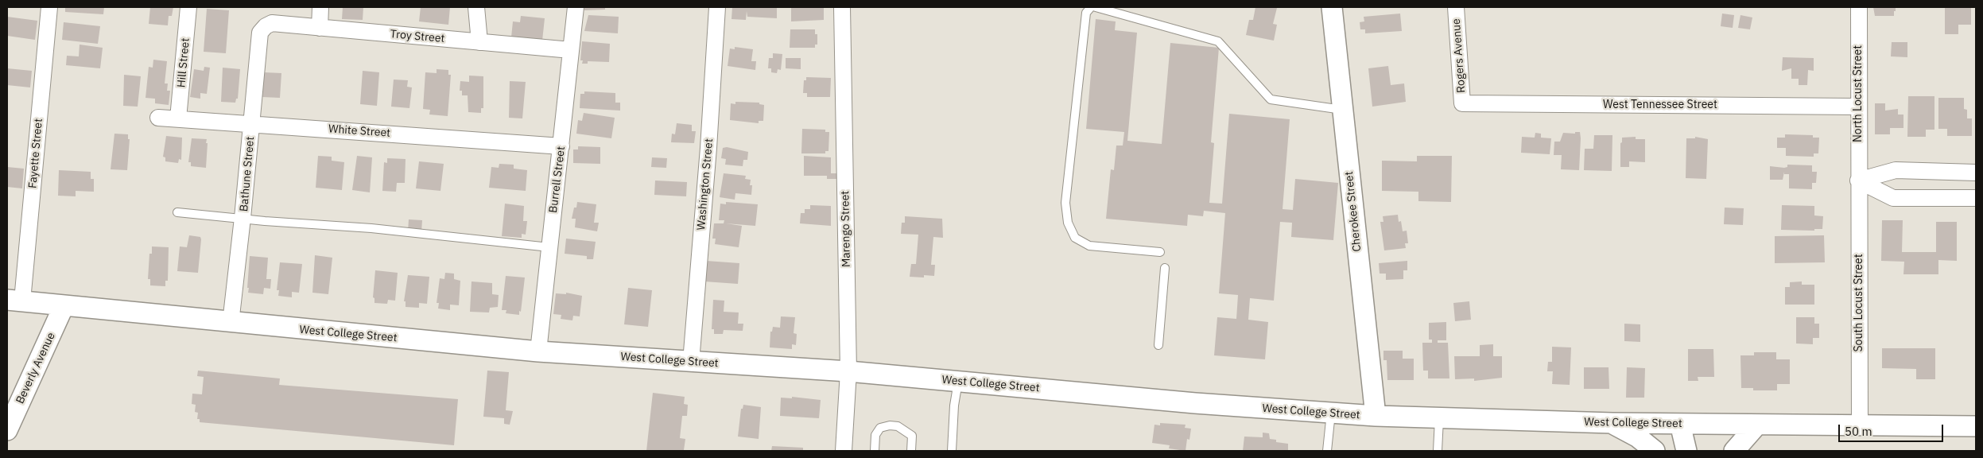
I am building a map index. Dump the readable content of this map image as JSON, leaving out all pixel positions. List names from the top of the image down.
{
  "streets": {
    "street": [
      "Troy Street",
      "Rogers Avenue",
      "Hill Street",
      "North Locust Street",
      "West Tennessee Street",
      "White Street",
      "Fayette Street",
      "Bathune Street",
      "Burrell Street",
      "Washington Street",
      "Cherokee Street",
      "Marengo Street",
      "South Locust Street",
      "West College Street",
      "Beverly Avenue"
    ]
  },
  "crossings": [
    ["Troy Street", "Bathune Street"],
    ["Troy Street", "Burrell Street"],
    ["Rogers Avenue", "West Tennessee Street"],
    ["Hill Street", "White Street"],
    ["North Locust Street", "West Tennessee Street"],
    ["North Locust Street", "South Locust Street"],
    ["White Street", "Bathune Street"],
    ["White Street", "Burrell Street"],
    ["Fayette Street", "West College Street"],
    ["Bathune Street", "West College Street"],
    ["Burrell Street", "West College Street"],
    ["Washington Street", "West College Street"],
    ["Cherokee Street", "West College Street"],
    ["Marengo Street", "West College Street"],
    ["South Locust Street", "West College Street"],
    ["West College Street", "Beverly Avenue"]
  ],
  "scale_bar": "50 m"
}
